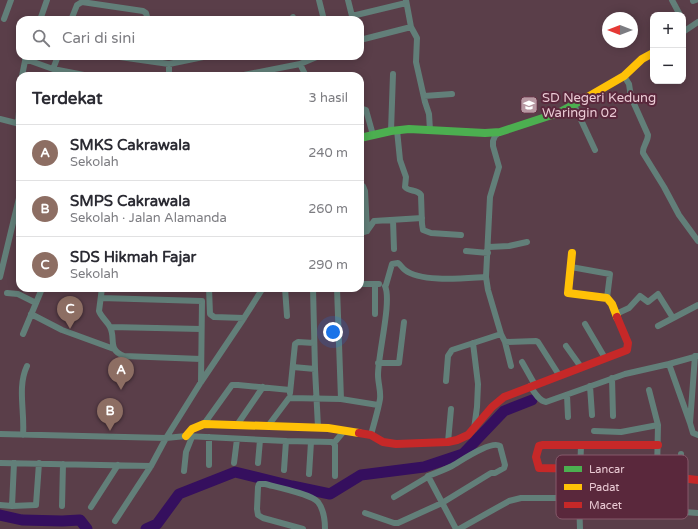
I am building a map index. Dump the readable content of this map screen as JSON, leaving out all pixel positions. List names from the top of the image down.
{
  "places": {
    "school or university": ["SD Negeri Kedung Waringin 02"]
  },
  "legend": ["Lancar", "Padat", "Macet"],
  "north": "left",
  "page": {
    "map_buttons": ["+", "−"],
    "search": "Cari di sini",
    "heading": ["Terdekat", "3 hasil"],
    "list": [
      {
        "mark": "A",
        "name": "SMKS Cakrawala",
        "note": "Sekolah",
        "value": "240 m"
      },
      {
        "mark": "B",
        "name": "SMPS Cakrawala",
        "note": "Sekolah · Jalan Alamanda",
        "value": "260 m"
      },
      {
        "mark": "C",
        "name": "SDS Hikmah Fajar",
        "note": "Sekolah",
        "value": "290 m"
      }
    ],
    "pins": ["C", "A", "B"]
  }
}
